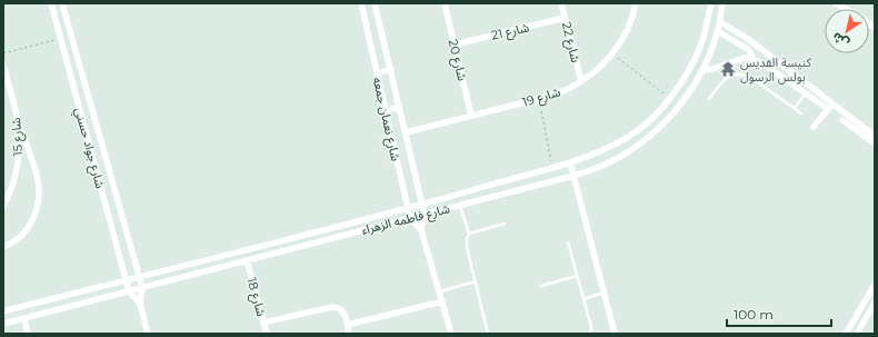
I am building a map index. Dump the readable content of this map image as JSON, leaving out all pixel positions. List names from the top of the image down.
{
  "streets": {
    "street": [
      "شارع 21",
      "شارع 22",
      "شارع 20",
      "شارع 19",
      "شارع نعمان جمعه",
      "شارع 15",
      "شارع جواد حسني",
      "شارع فاطمه الزهراء",
      "شارع 18"
    ]
  },
  "crossings": [
    ["شارع 21", "شارع 22"],
    ["شارع 21", "شارع 20"],
    ["شارع 22", "شارع 19"],
    ["شارع 20", "شارع 19"],
    ["شارع 19", "شارع نعمان جمعه"],
    ["شارع نعمان جمعه", "شارع فاطمه الزهراء"],
    ["شارع جواد حسني", "شارع فاطمه الزهراء"],
    ["شارع فاطمه الزهراء", "شارع 18"]
  ],
  "places": {
    "temple": ["كنيسة القديس بولس الرسول"]
  },
  "scale_bar": "100 m",
  "north": "bottom left"
}
